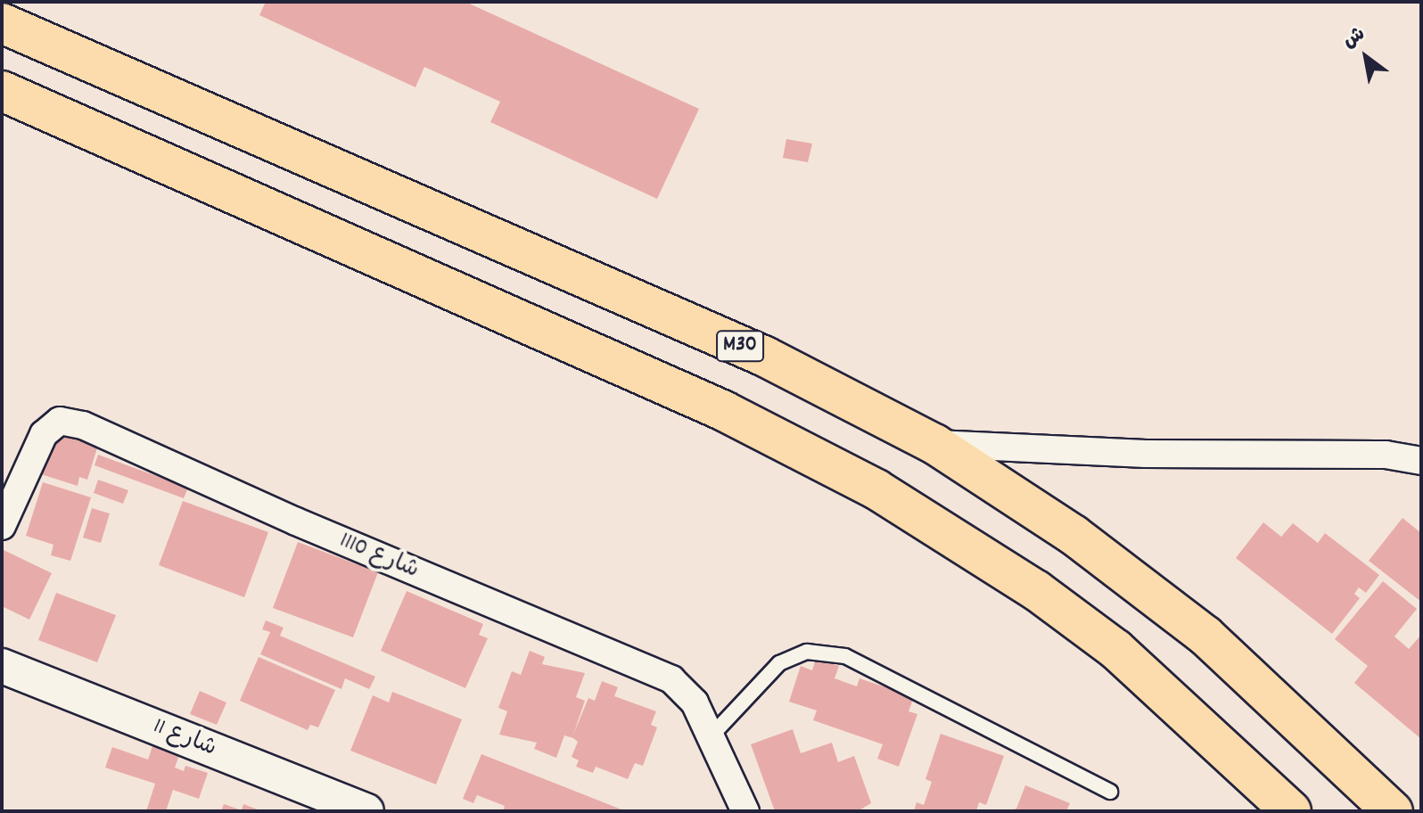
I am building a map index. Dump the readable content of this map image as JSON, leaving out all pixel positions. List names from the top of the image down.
{
  "streets": {
    "highway": ["M30"],
    "street": ["شارع 1110", "شارع 11"]
  },
  "north": "top left"
}
